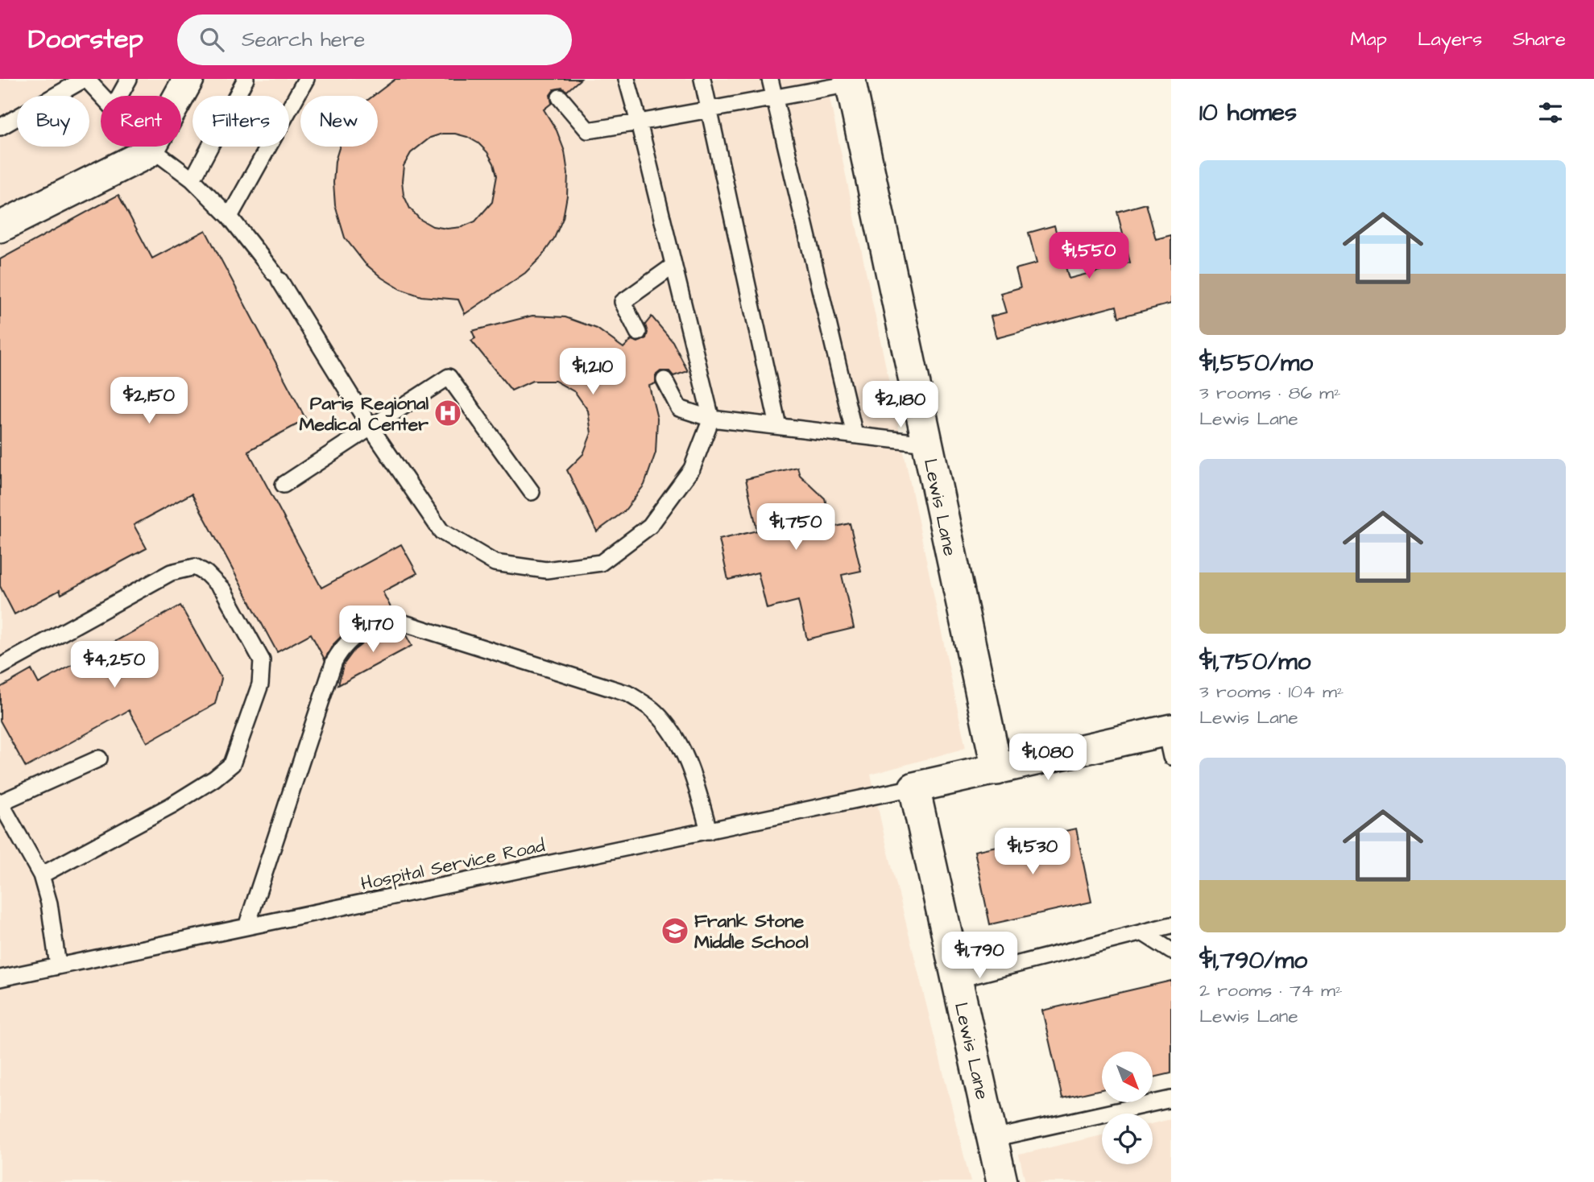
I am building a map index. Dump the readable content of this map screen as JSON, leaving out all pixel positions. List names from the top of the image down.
{
  "streets": {
    "street": ["Lewis Lane"],
    "lane": ["Hospital Service Road"]
  },
  "crossings": [
    ["Lewis Lane", "Hospital Service Road"]
  ],
  "places": {
    "hospital": ["Paris Regional Medical Center"],
    "school or university": ["Frank Stone Middle School"]
  },
  "north": "bottom right",
  "page": {
    "header": "Doorstep",
    "search": "Search here",
    "nav": ["Map", "Layers", "Share"],
    "heading": "10 homes",
    "chip": [
      "Buy",
      "Rent",
      "Filters",
      "New"
    ],
    "list": [
      {
        "name": "$1,550/mo",
        "note": "3 rooms · 86 m² · Lewis Lane"
      },
      {
        "name": "$1,750/mo",
        "note": "3 rooms · 104 m² · Lewis Lane"
      },
      {
        "name": "$1,790/mo",
        "note": "2 rooms · 74 m² · Lewis Lane"
      }
    ],
    "price": [
      "$1,550",
      "$1,210",
      "$2,150",
      "$2,180",
      "$1,750",
      "$1,170",
      "$4,250",
      "$1,080",
      "$1,530",
      "$1,790"
    ]
  }
}
